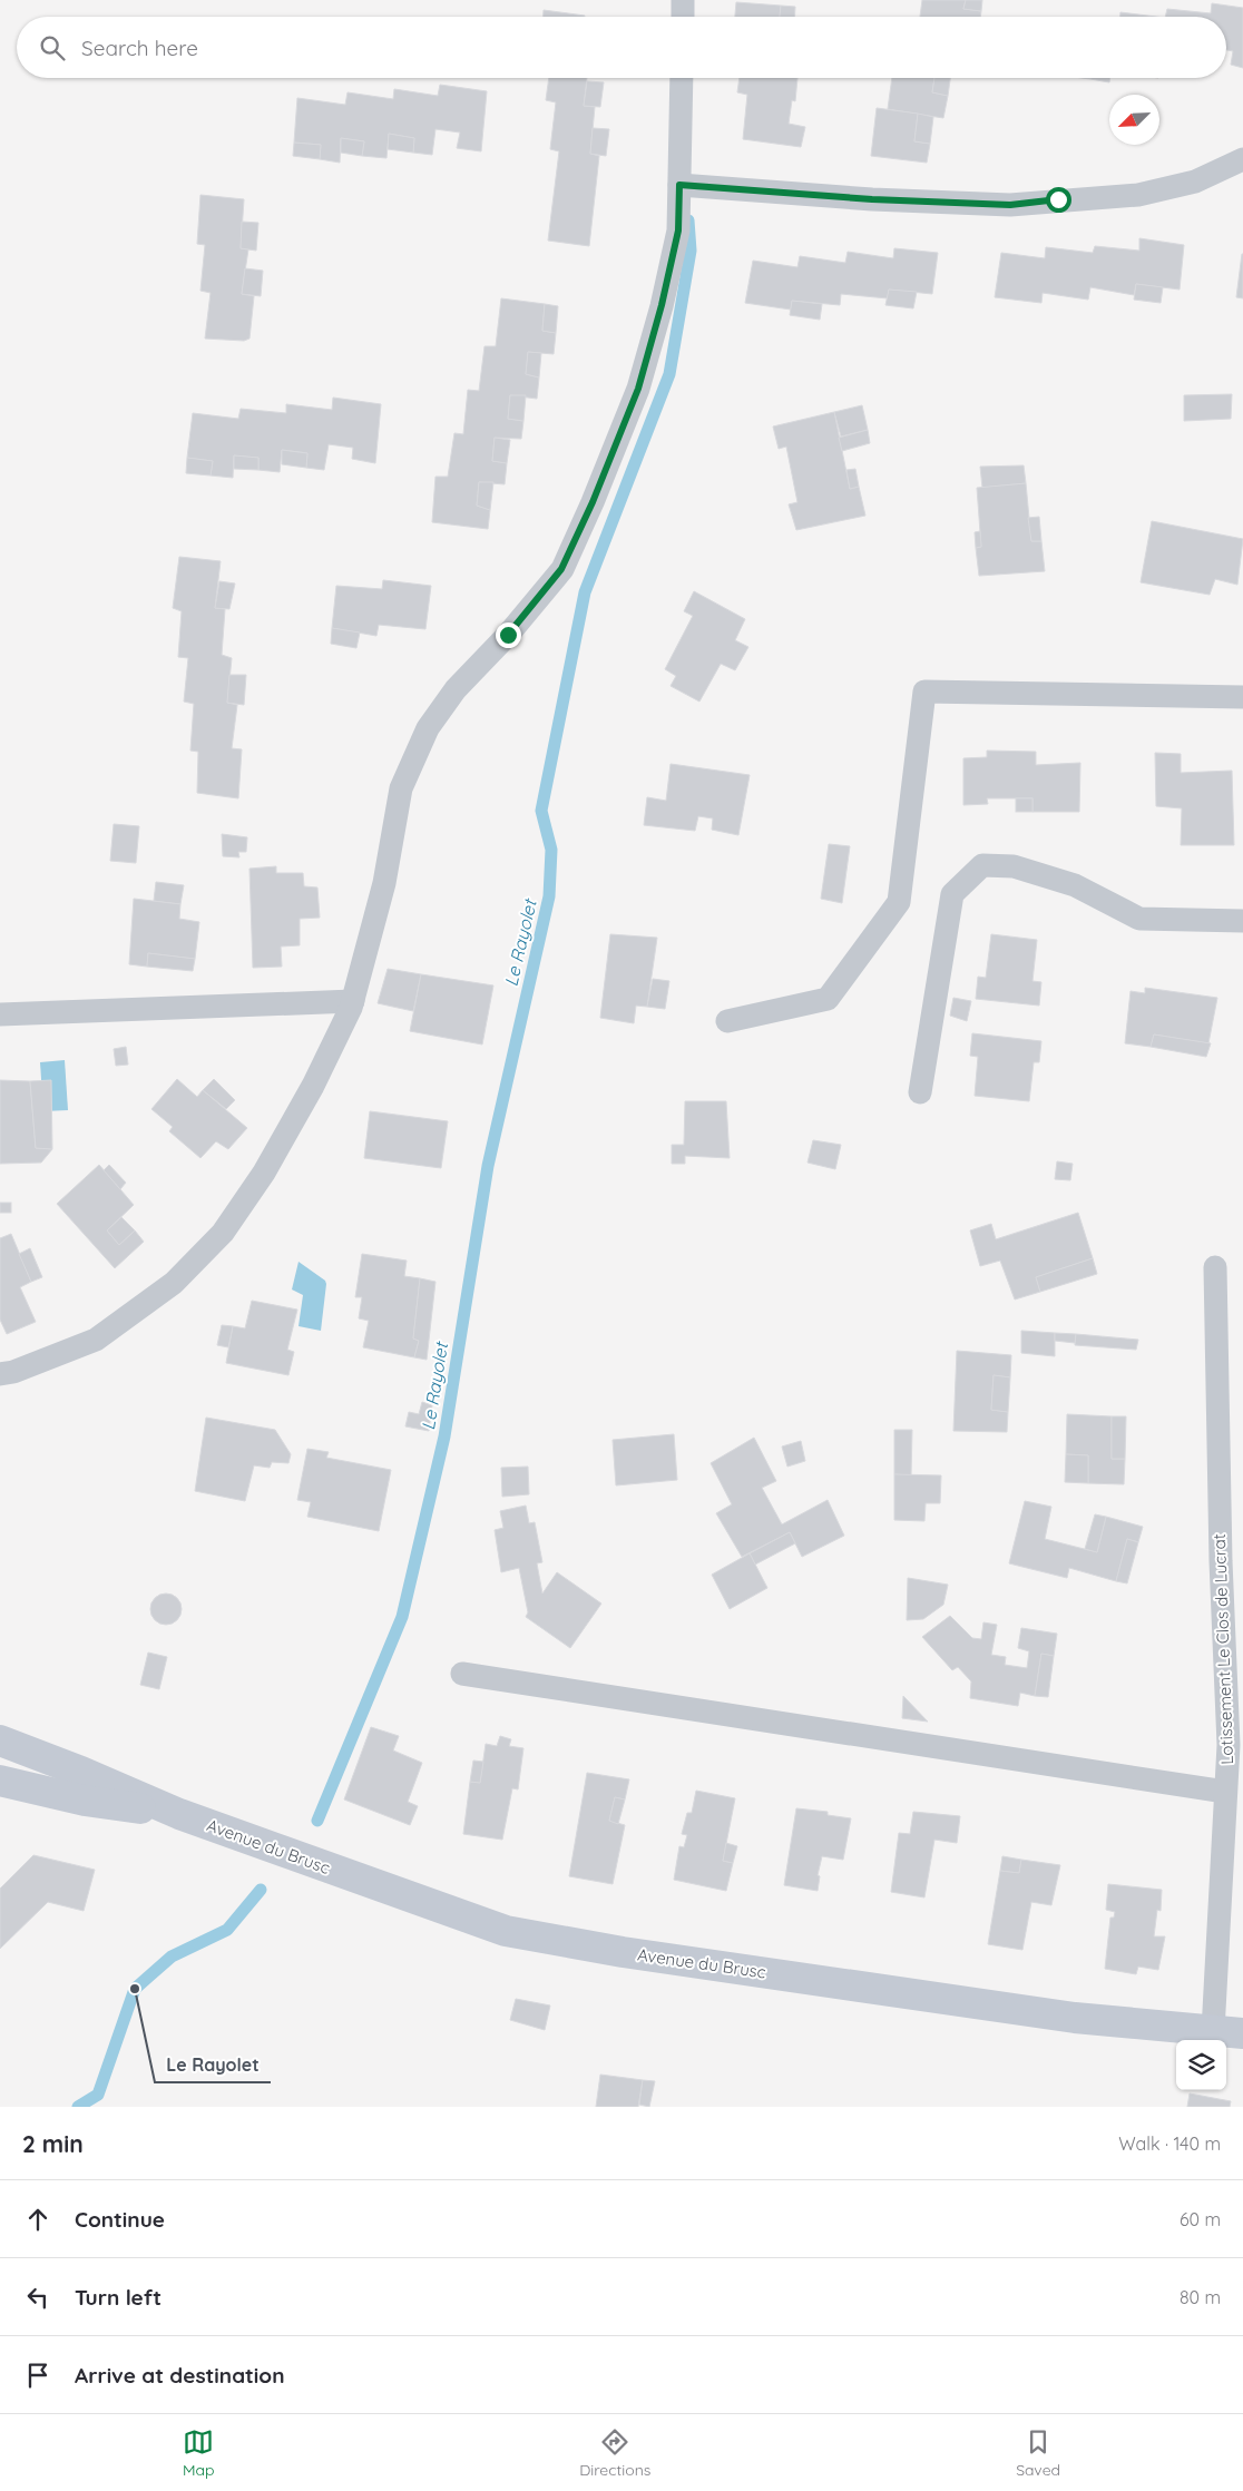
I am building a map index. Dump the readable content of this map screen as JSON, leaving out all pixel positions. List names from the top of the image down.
{
  "streets": {
    "street": ["Avenue du Brusc"],
    "lane": ["Lotissement Le Clos de Lucrat"]
  },
  "crossings": [
    ["Lotissement Le Clos de Lucrat", "Avenue du Brusc"]
  ],
  "water": ["Le Rayolet"],
  "places": ["Le Rayolet"],
  "north": "bottom left",
  "page": {
    "search": "Search here",
    "heading": ["2 min", "Walk · 140 m"],
    "list": [
      ["Continue", "60 m"],
      ["Turn left", "80 m"],
      "Arrive at destination"
    ],
    "nav": ["Map", "Directions", "Saved"]
  }
}
